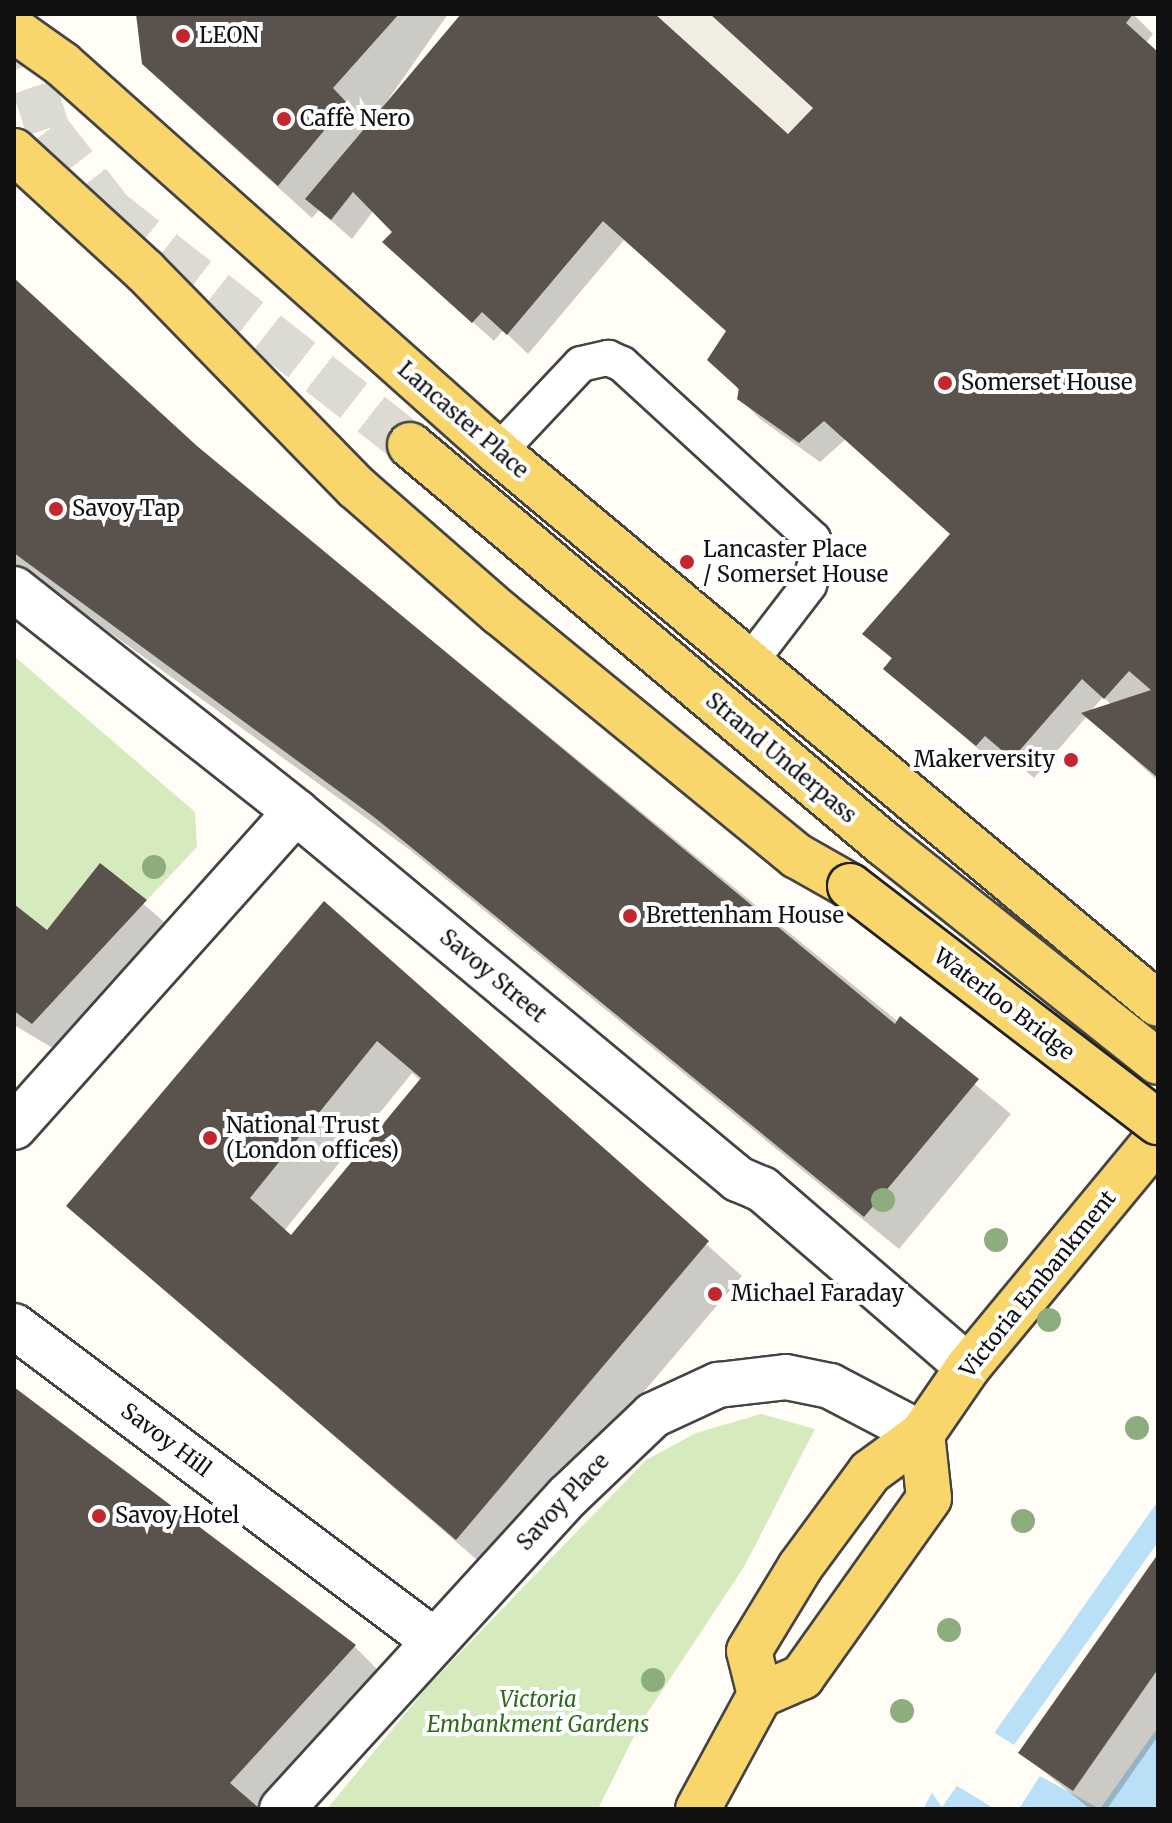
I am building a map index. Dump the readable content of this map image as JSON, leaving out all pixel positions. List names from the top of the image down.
{
  "streets": {
    "main road": [
      "Lancaster Place",
      "Strand Underpass",
      "Waterloo Bridge",
      "Victoria Embankment"
    ],
    "street": ["Savoy Street", "Savoy Hill", "Savoy Place"]
  },
  "crossings": [
    ["Savoy Street", "Victoria Embankment"],
    ["Victoria Embankment", "Savoy Place"],
    ["Savoy Hill", "Savoy Place"]
  ],
  "parks": ["Victoria Embankment Gardens"],
  "places": [
    "LEON",
    "Caffè Nero",
    "Somerset House",
    "Savoy Tap",
    "Lancaster Place / Somerset House",
    "Makerversity",
    "Brettenham House",
    "National Trust (London offices)",
    "Michael Faraday",
    "Savoy Hotel"
  ]
}
